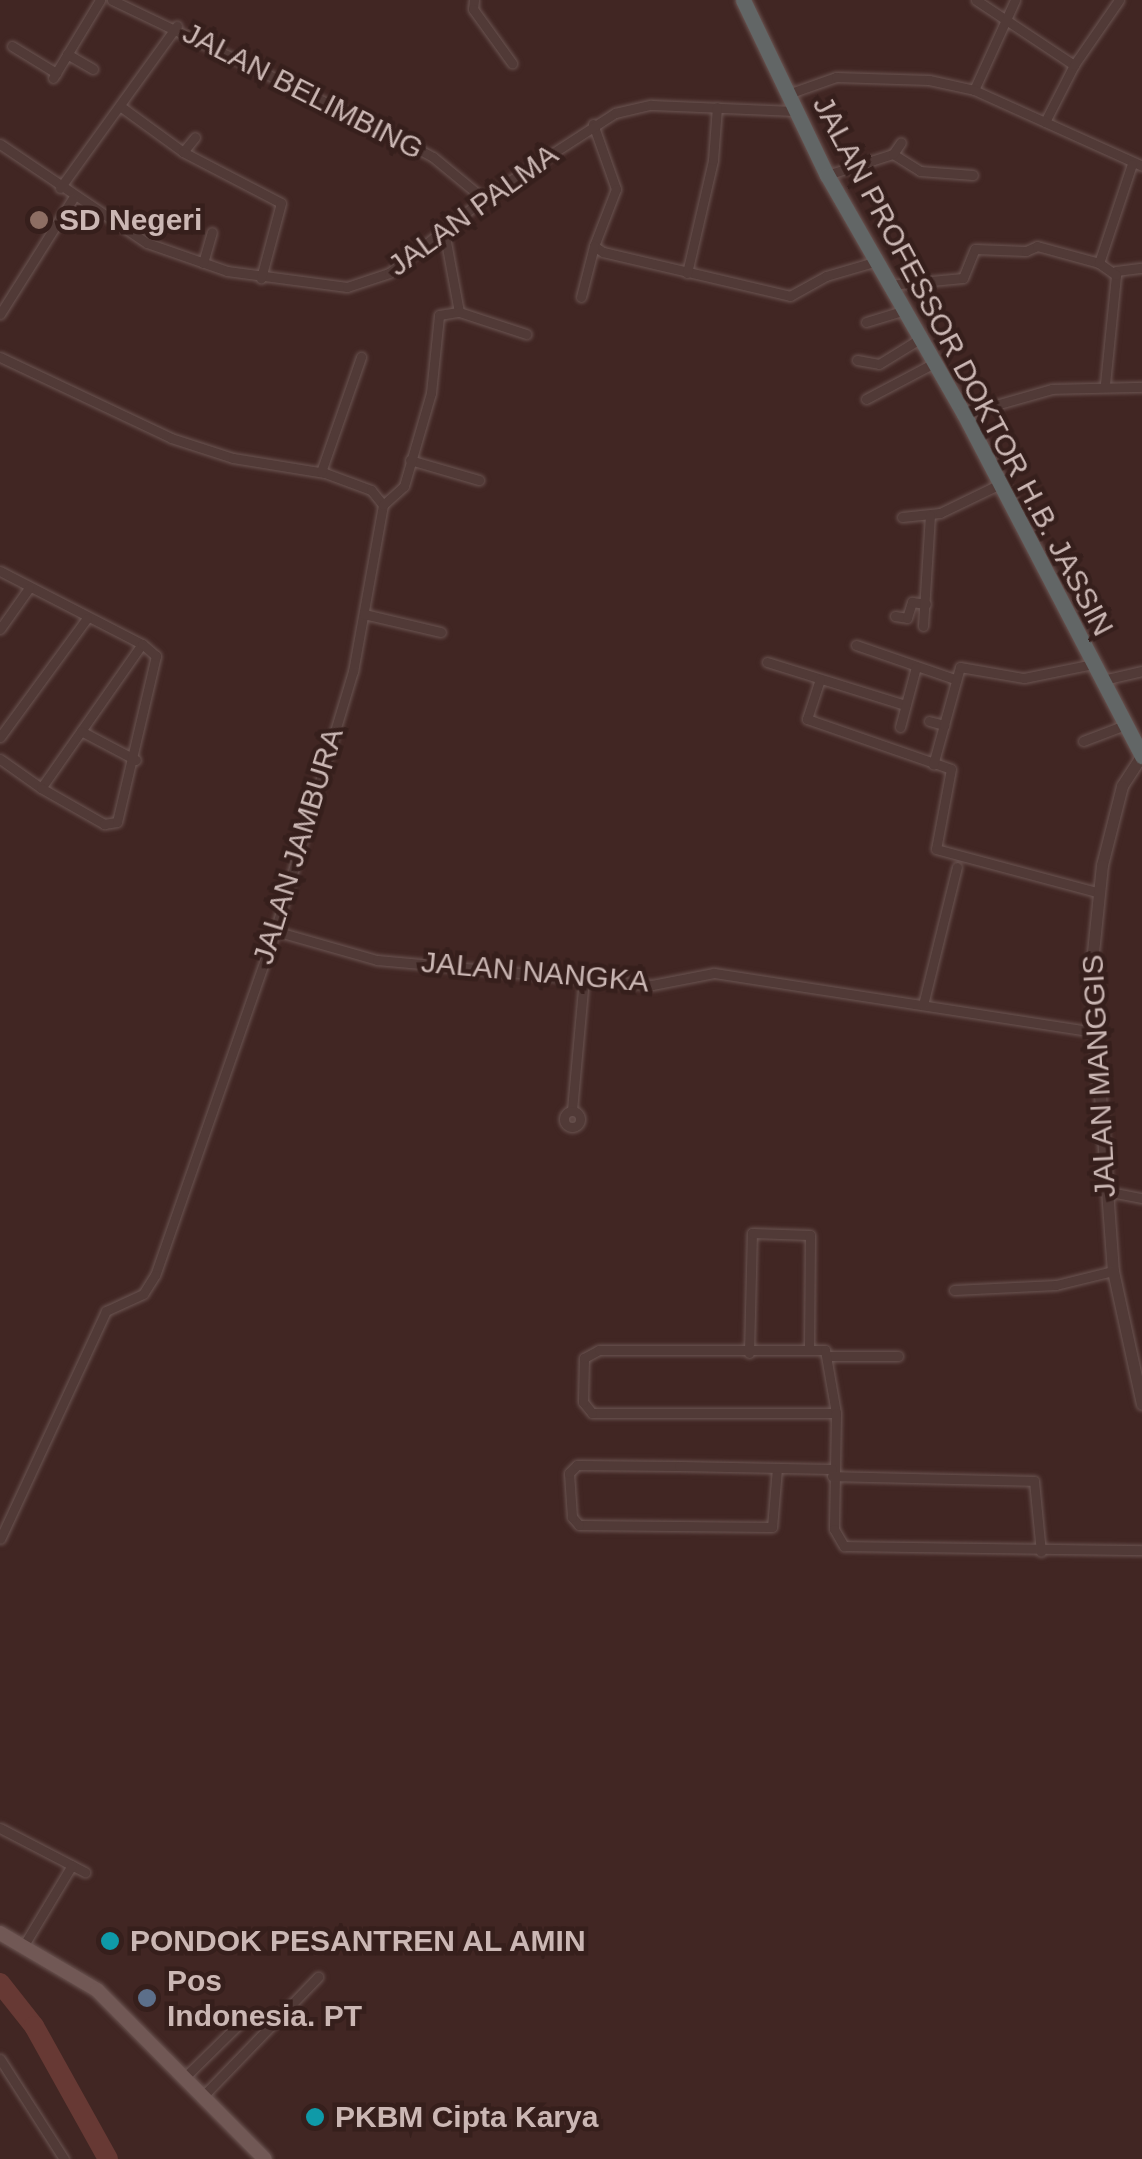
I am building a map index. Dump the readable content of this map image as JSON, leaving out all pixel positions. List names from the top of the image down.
{
  "streets": {
    "highway": ["JALAN PROFESSOR DOKTOR H.B. JASSIN"],
    "street": [
      "JALAN BELIMBING",
      "JALAN PALMA",
      "JALAN JAMBURA",
      "JALAN NANGKA",
      "JALAN MANGGIS"
    ]
  },
  "crossings": [
    ["JALAN BELIMBING", "JALAN PALMA"],
    ["JALAN PALMA", "JALAN PROFESSOR DOKTOR H.B. JASSIN"],
    ["JALAN PROFESSOR DOKTOR H.B. JASSIN", "JALAN MANGGIS"],
    ["JALAN JAMBURA", "JALAN NANGKA"],
    ["JALAN NANGKA", "JALAN MANGGIS"]
  ],
  "places": [
    "SD Negeri",
    "PONDOK PESANTREN AL AMIN",
    "Pos Indonesia. PT",
    "PKBM Cipta Karya"
  ]
}
